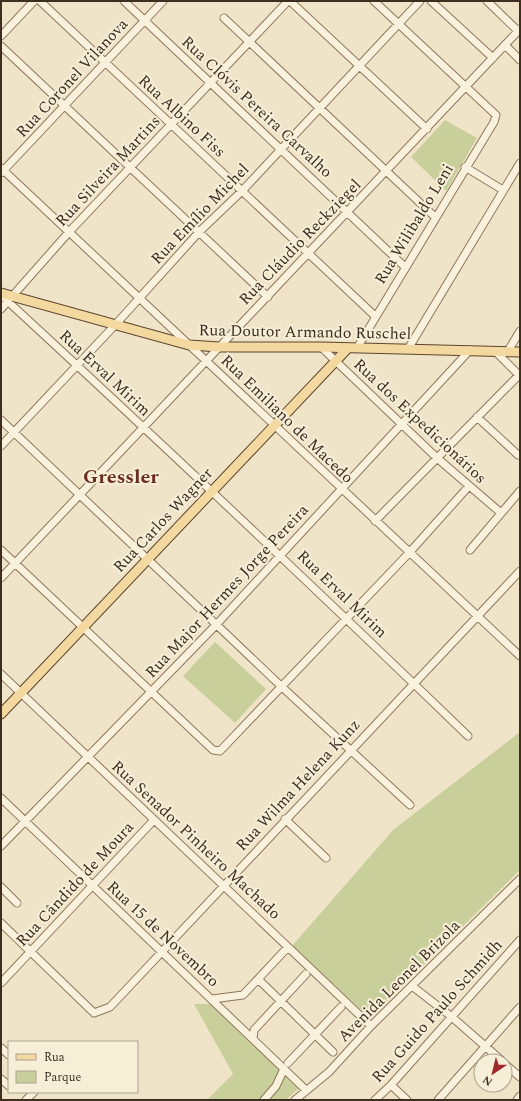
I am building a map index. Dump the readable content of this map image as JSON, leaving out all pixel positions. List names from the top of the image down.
{
  "streets": {
    "main road": ["Rua Doutor Armando Ruschel", "Rua Carlos Wagner"],
    "street": [
      "Rua Coronel Vilanova",
      "Rua Clóvis Pereira Carvalho",
      "Rua Albino Fiss",
      "Rua Silveira Martins",
      "Rua Emílio Michel",
      "Rua Wilibaldo Leni",
      "Rua Cláudio Reckziegel",
      "Rua Erval Mirim",
      "Rua Emiliano de Macedo",
      "Rua dos Expedicionários",
      "Rua Major Hermes Jorge Pereira",
      "Rua Wilma Helena Kunz",
      "Rua Senador Pinheiro Machado",
      "Rua Cândido de Moura",
      "Rua 15 de Novembro",
      "Avenida Leonel Brizola",
      "Rua Guido Paulo Schmidh"
    ]
  },
  "crossings": [
    ["Rua Coronel Vilanova", "Rua Clóvis Pereira Carvalho"],
    ["Rua Coronel Vilanova", "Rua Albino Fiss"],
    ["Rua Coronel Vilanova", "Rua Emiliano de Macedo"],
    ["Rua Clóvis Pereira Carvalho", "Rua Silveira Martins"],
    ["Rua Clóvis Pereira Carvalho", "Rua Emílio Michel"],
    ["Rua Clóvis Pereira Carvalho", "Rua Wilibaldo Leni"],
    ["Rua Clóvis Pereira Carvalho", "Rua Cláudio Reckziegel"],
    ["Rua Albino Fiss", "Rua Silveira Martins"],
    ["Rua Albino Fiss", "Rua Emílio Michel"],
    ["Rua Albino Fiss", "Rua Wilibaldo Leni"],
    ["Rua Albino Fiss", "Rua Cláudio Reckziegel"],
    ["Rua Silveira Martins", "Rua Doutor Armando Ruschel"],
    ["Rua Silveira Martins", "Rua Erval Mirim"],
    ["Rua Silveira Martins", "Rua Emiliano de Macedo"],
    ["Rua Emílio Michel", "Rua Doutor Armando Ruschel"],
    ["Rua Emílio Michel", "Rua Erval Mirim"],
    ["Rua Emílio Michel", "Rua Emiliano de Macedo"],
    ["Rua Wilibaldo Leni", "Rua Cláudio Reckziegel"],
    ["Rua Wilibaldo Leni", "Rua Doutor Armando Ruschel"],
    ["Rua Wilibaldo Leni", "Rua Carlos Wagner"],
    ["Rua Cláudio Reckziegel", "Rua Doutor Armando Ruschel"],
    ["Rua Cláudio Reckziegel", "Rua Erval Mirim"],
    ["Rua Cláudio Reckziegel", "Rua Emiliano de Macedo"],
    ["Rua Doutor Armando Ruschel", "Rua Erval Mirim"],
    ["Rua Doutor Armando Ruschel", "Rua Emiliano de Macedo"],
    ["Rua Doutor Armando Ruschel", "Rua dos Expedicionários"],
    ["Rua Doutor Armando Ruschel", "Rua Carlos Wagner"],
    ["Rua Doutor Armando Ruschel", "Rua Major Hermes Jorge Pereira"],
    ["Rua Erval Mirim", "Rua Carlos Wagner"],
    ["Rua Erval Mirim", "Rua Major Hermes Jorge Pereira"],
    ["Rua Erval Mirim", "Rua Wilma Helena Kunz"],
    ["Rua Emiliano de Macedo", "Rua Carlos Wagner"],
    ["Rua Emiliano de Macedo", "Rua Major Hermes Jorge Pereira"],
    ["Rua Emiliano de Macedo", "Rua Wilma Helena Kunz"],
    ["Rua dos Expedicionários", "Rua Carlos Wagner"],
    ["Rua dos Expedicionários", "Rua Major Hermes Jorge Pereira"],
    ["Rua Carlos Wagner", "Rua Senador Pinheiro Machado"],
    ["Rua Major Hermes Jorge Pereira", "Rua Senador Pinheiro Machado"],
    ["Rua Major Hermes Jorge Pereira", "Rua 15 de Novembro"],
    ["Rua Wilma Helena Kunz", "Rua Senador Pinheiro Machado"],
    ["Rua Wilma Helena Kunz", "Rua Cândido de Moura"],
    ["Rua Wilma Helena Kunz", "Rua 15 de Novembro"],
    ["Rua Senador Pinheiro Machado", "Rua Cândido de Moura"],
    ["Rua Senador Pinheiro Machado", "Avenida Leonel Brizola"],
    ["Rua Cândido de Moura", "Rua 15 de Novembro"],
    ["Rua 15 de Novembro", "Avenida Leonel Brizola"]
  ],
  "districts": ["Gressler"],
  "legend": ["Rua", "Parque"],
  "north": "bottom left"
}
